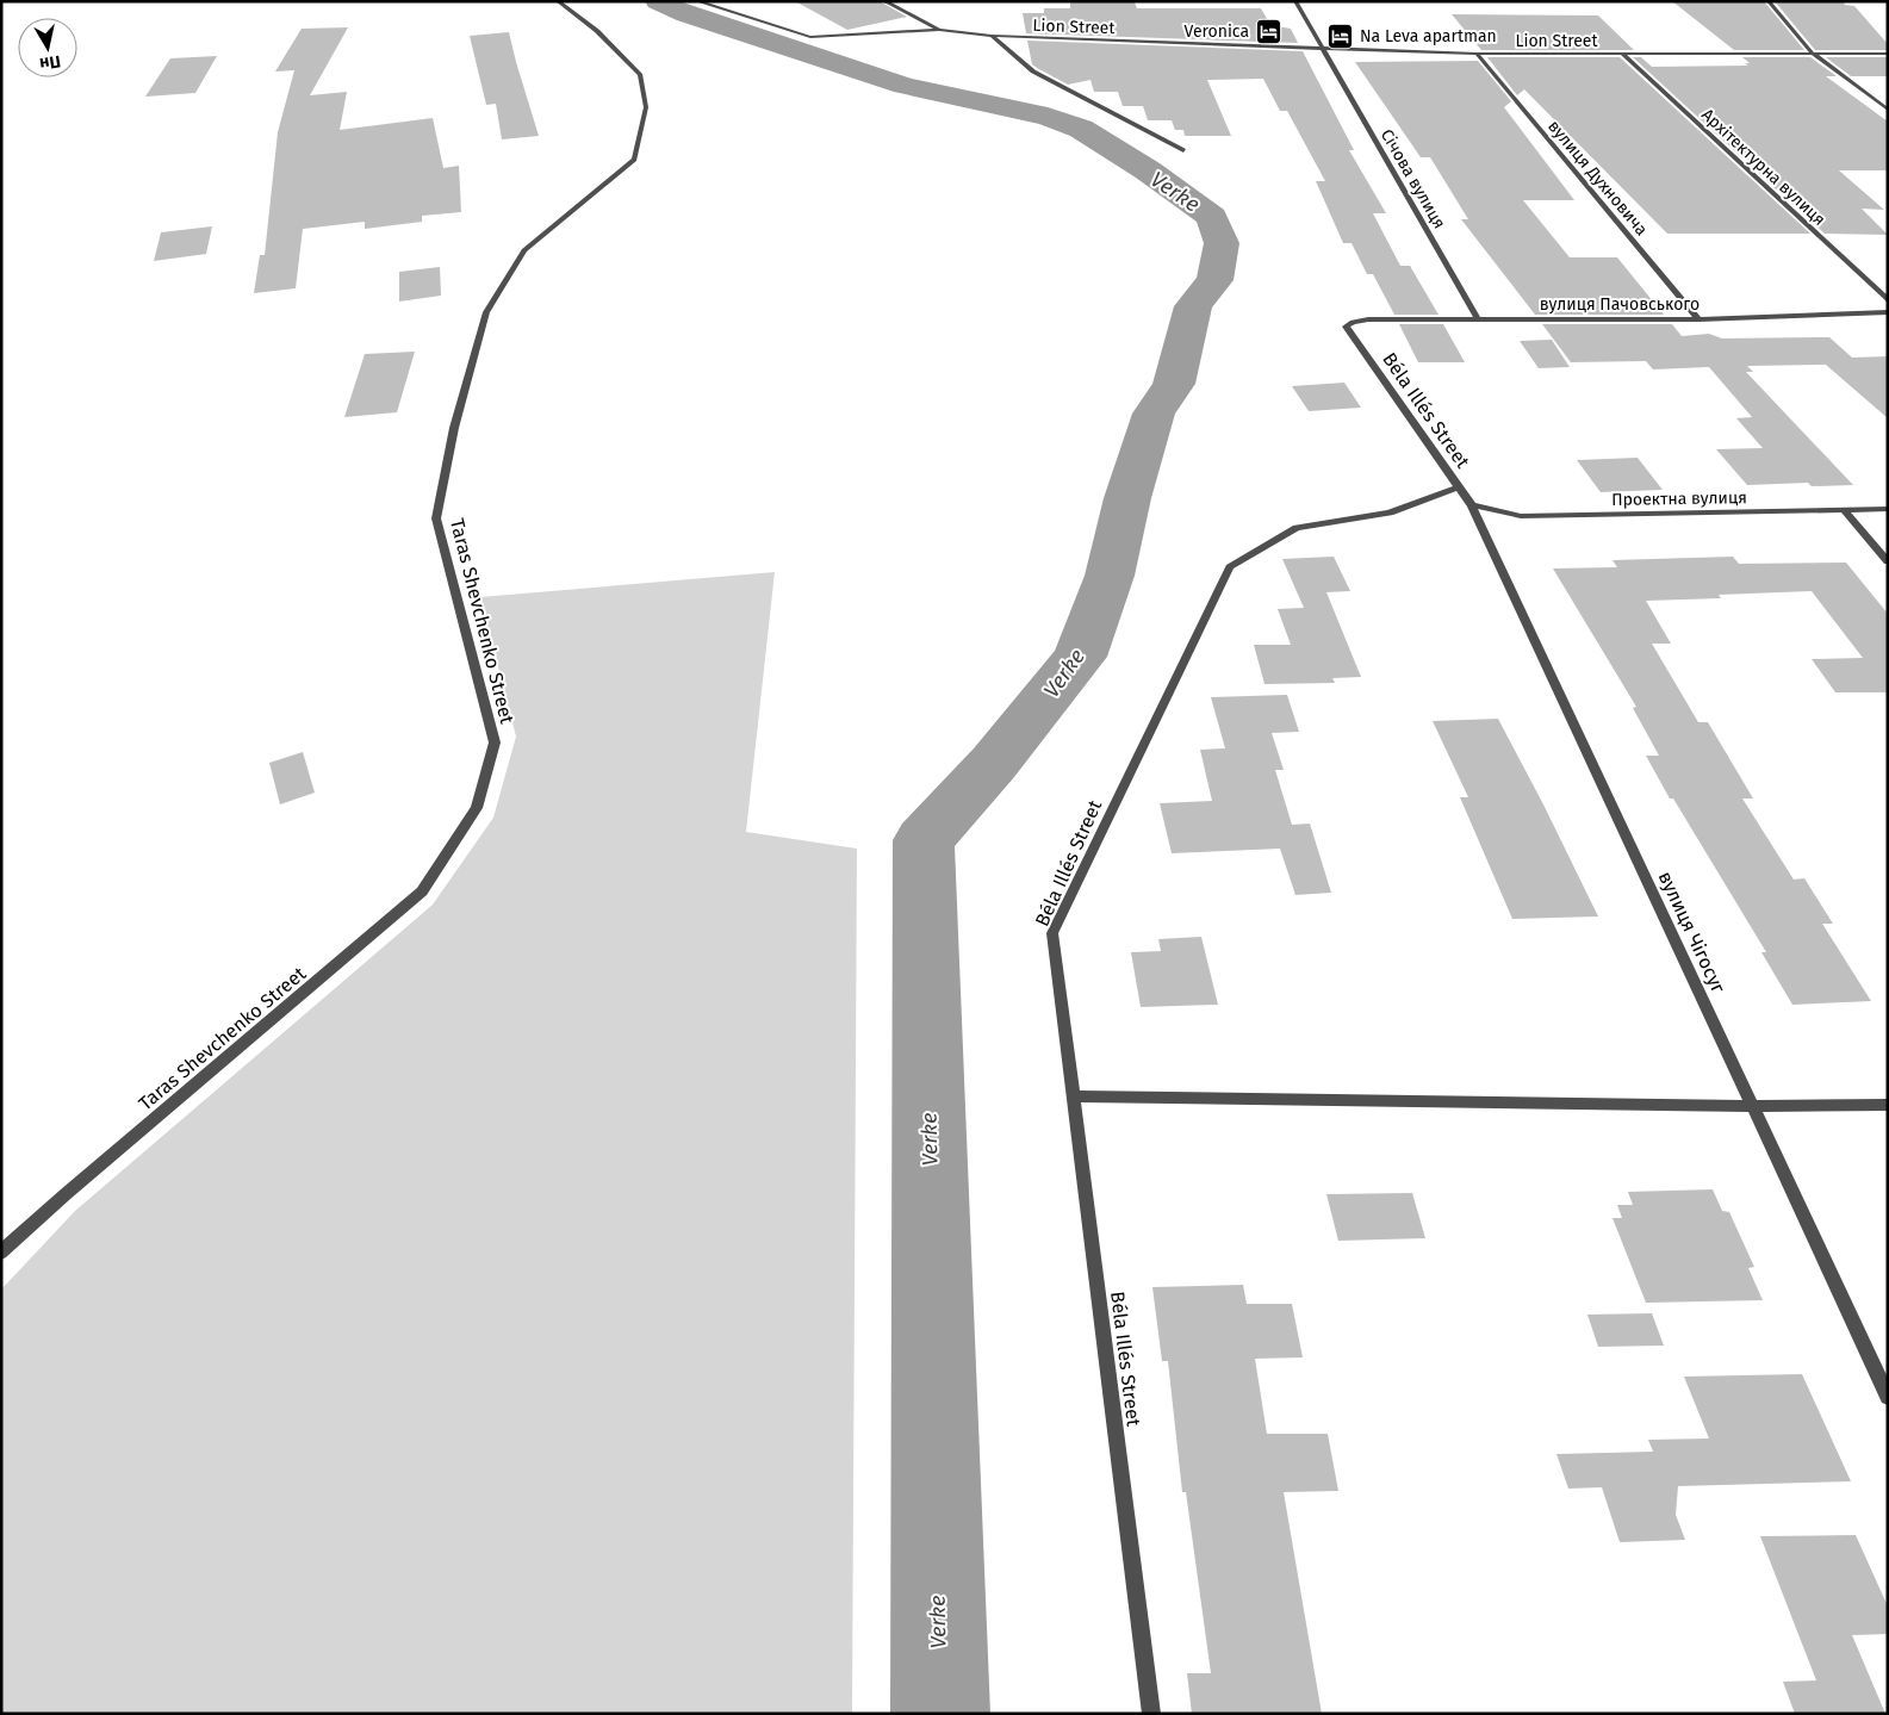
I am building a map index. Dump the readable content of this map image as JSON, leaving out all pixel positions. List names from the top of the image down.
{
  "streets": {
    "street": [
      "Lion Street",
      "Архітектурна вулиця",
      "вулиця Духновича",
      "Січова вулиця",
      "вулиця Пачовського",
      "Béla Illés Street",
      "Проектна вулиця",
      "Taras Shevchenko Street",
      "вулиця Чігосуг"
    ]
  },
  "crossings": [
    ["Lion Street", "Архітектурна вулиця"],
    ["Lion Street", "вулиця Духновича"],
    ["Lion Street", "Січова вулиця"],
    ["вулиця Духновича", "вулиця Пачовського"],
    ["Січова вулиця", "вулиця Пачовського"],
    ["вулиця Пачовського", "Béla Illés Street"],
    ["Béla Illés Street", "вулиця Чігосуг"],
    ["Проектна вулиця", "вулиця Чігосуг"]
  ],
  "water": ["Verke"],
  "places": {
    "hotel": ["Veronica", "Na Leva apartman"]
  },
  "north": "bottom"
}
